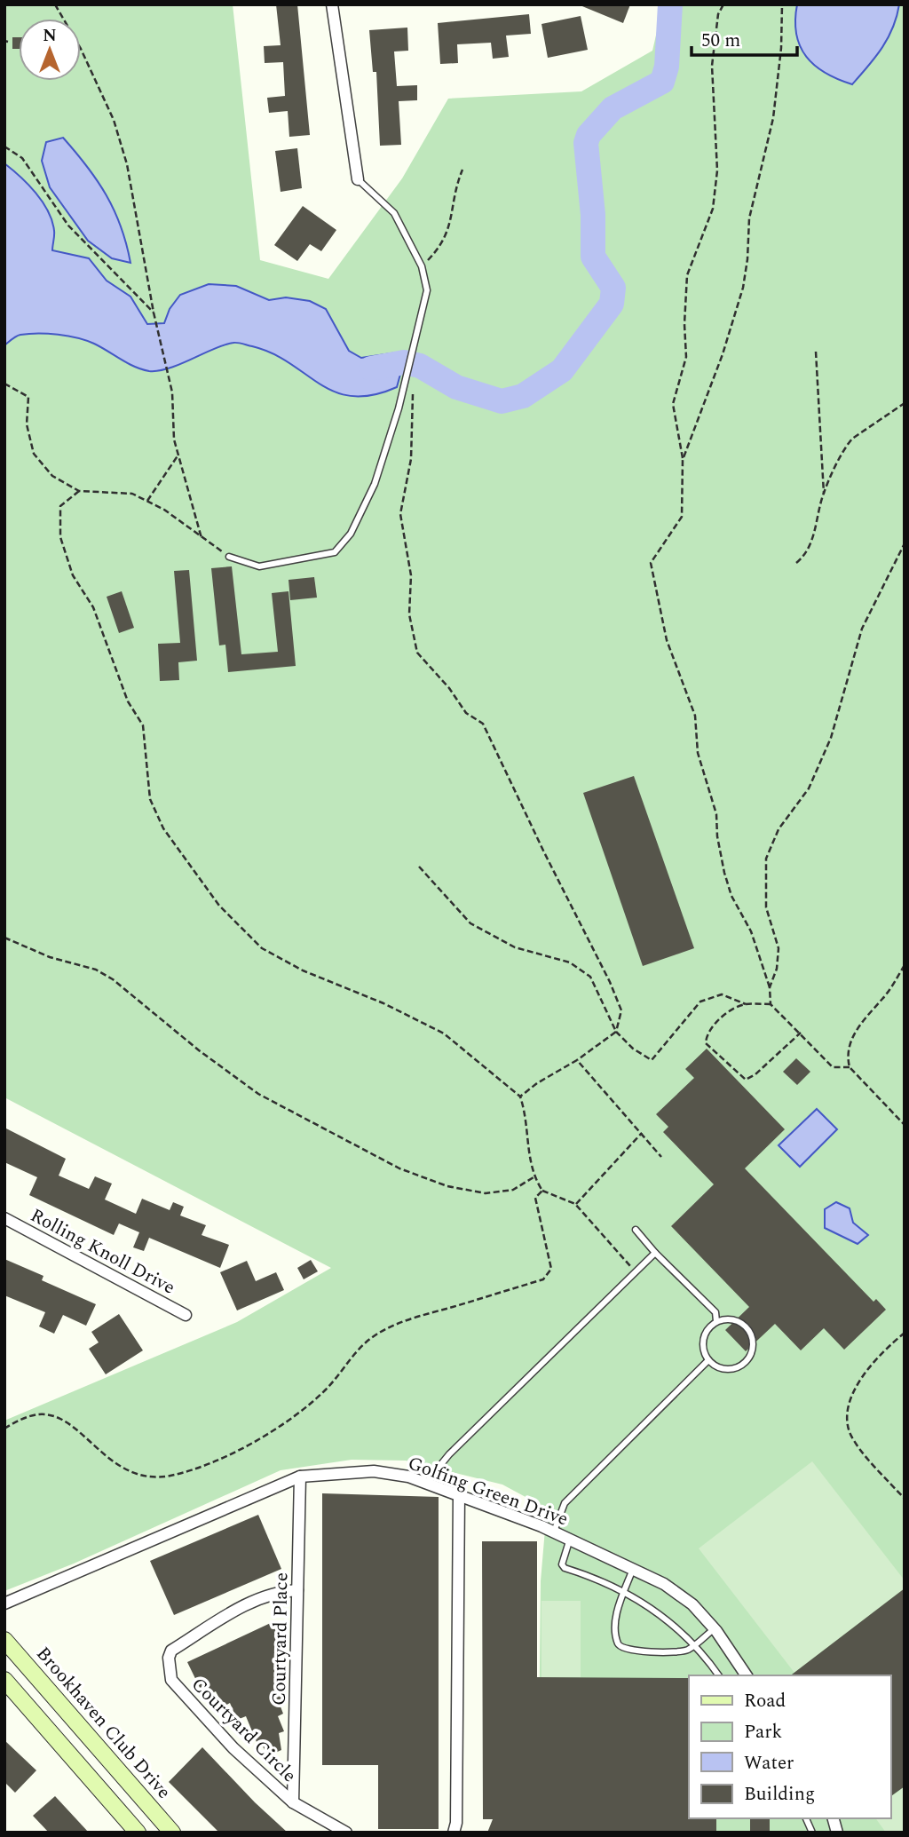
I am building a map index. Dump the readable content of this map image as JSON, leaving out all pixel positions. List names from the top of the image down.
{
  "streets": {
    "main road": ["Brookhaven Club Drive"],
    "street": [
      "Rolling Knoll Drive",
      "Golfing Green Drive",
      "Courtyard Place",
      "Courtyard Circle"
    ]
  },
  "crossings": [
    ["Golfing Green Drive", "Courtyard Place"],
    ["Courtyard Place", "Courtyard Circle"]
  ],
  "legend": [
    "Road",
    "Park",
    "Water",
    "Building"
  ],
  "scale_bar": "50 m",
  "north": "top"
}
